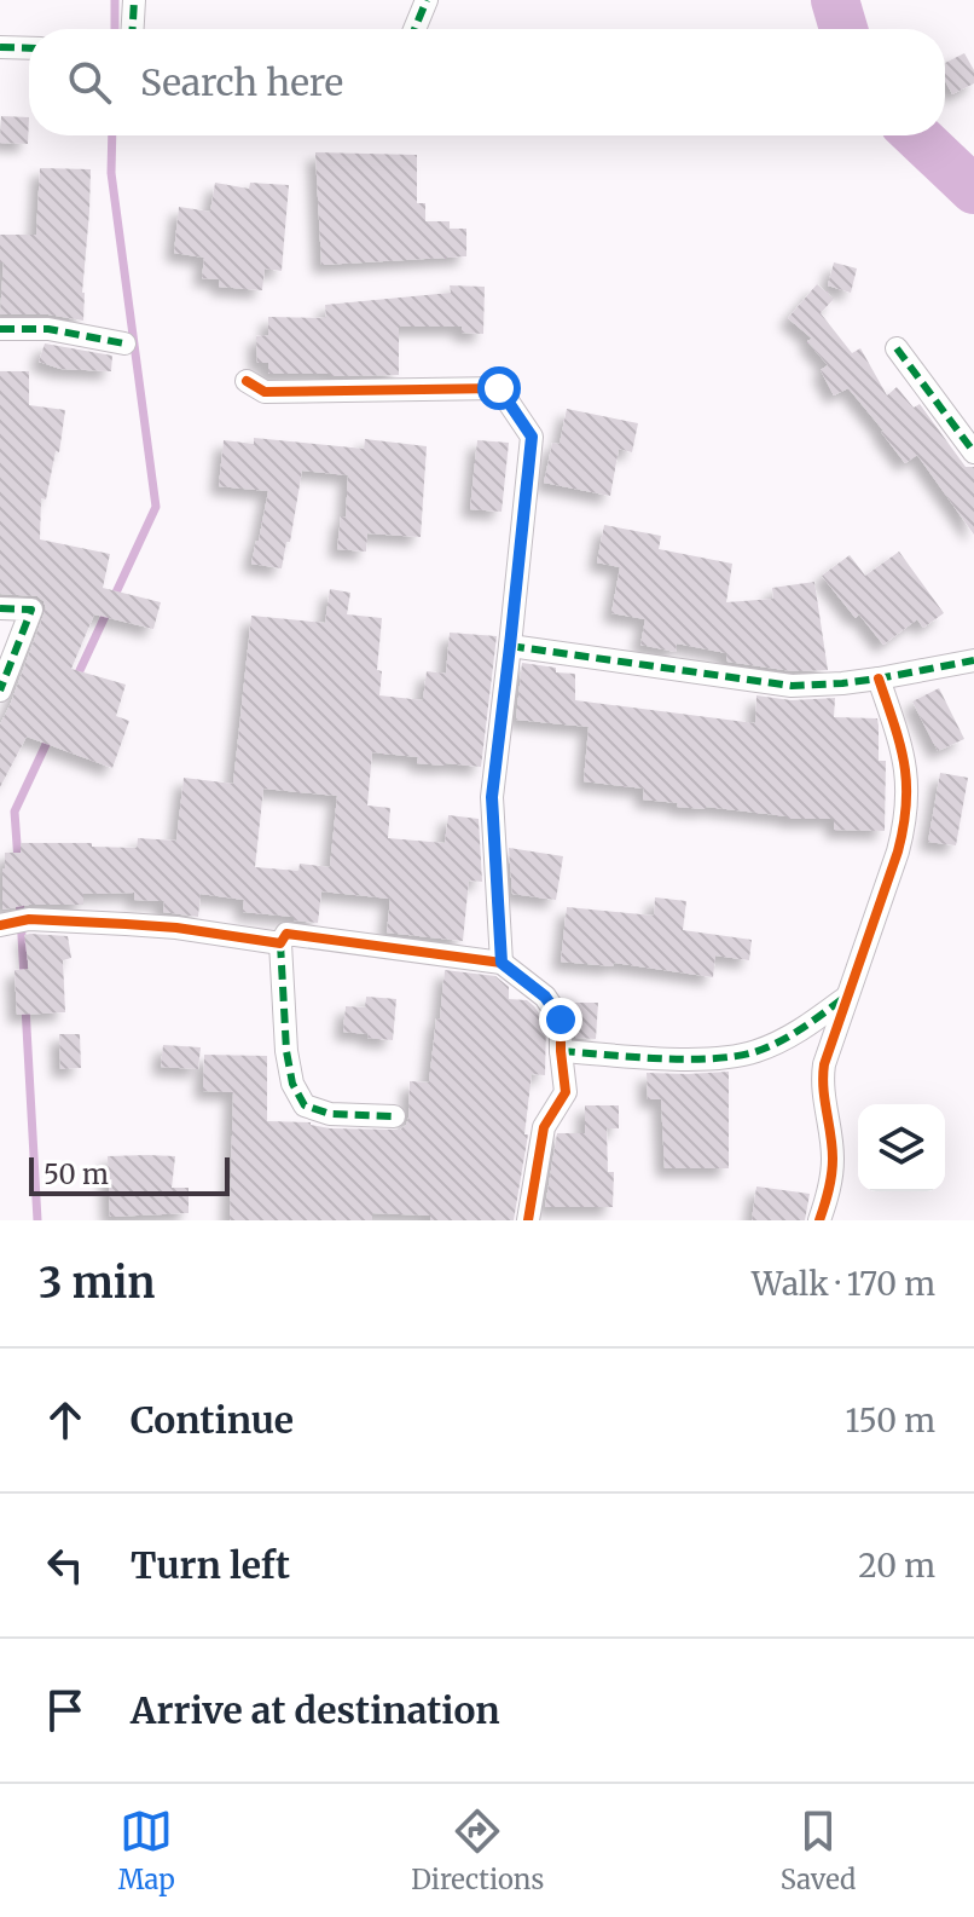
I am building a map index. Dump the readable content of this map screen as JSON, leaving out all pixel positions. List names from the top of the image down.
{
  "scale_bar": "50 m",
  "page": {
    "search": "Search here",
    "scale": "50 m",
    "heading": ["3 min", "Walk · 170 m"],
    "list": [
      ["Continue", "150 m"],
      ["Turn left", "20 m"],
      "Arrive at destination"
    ],
    "nav": ["Map", "Directions", "Saved"]
  }
}
